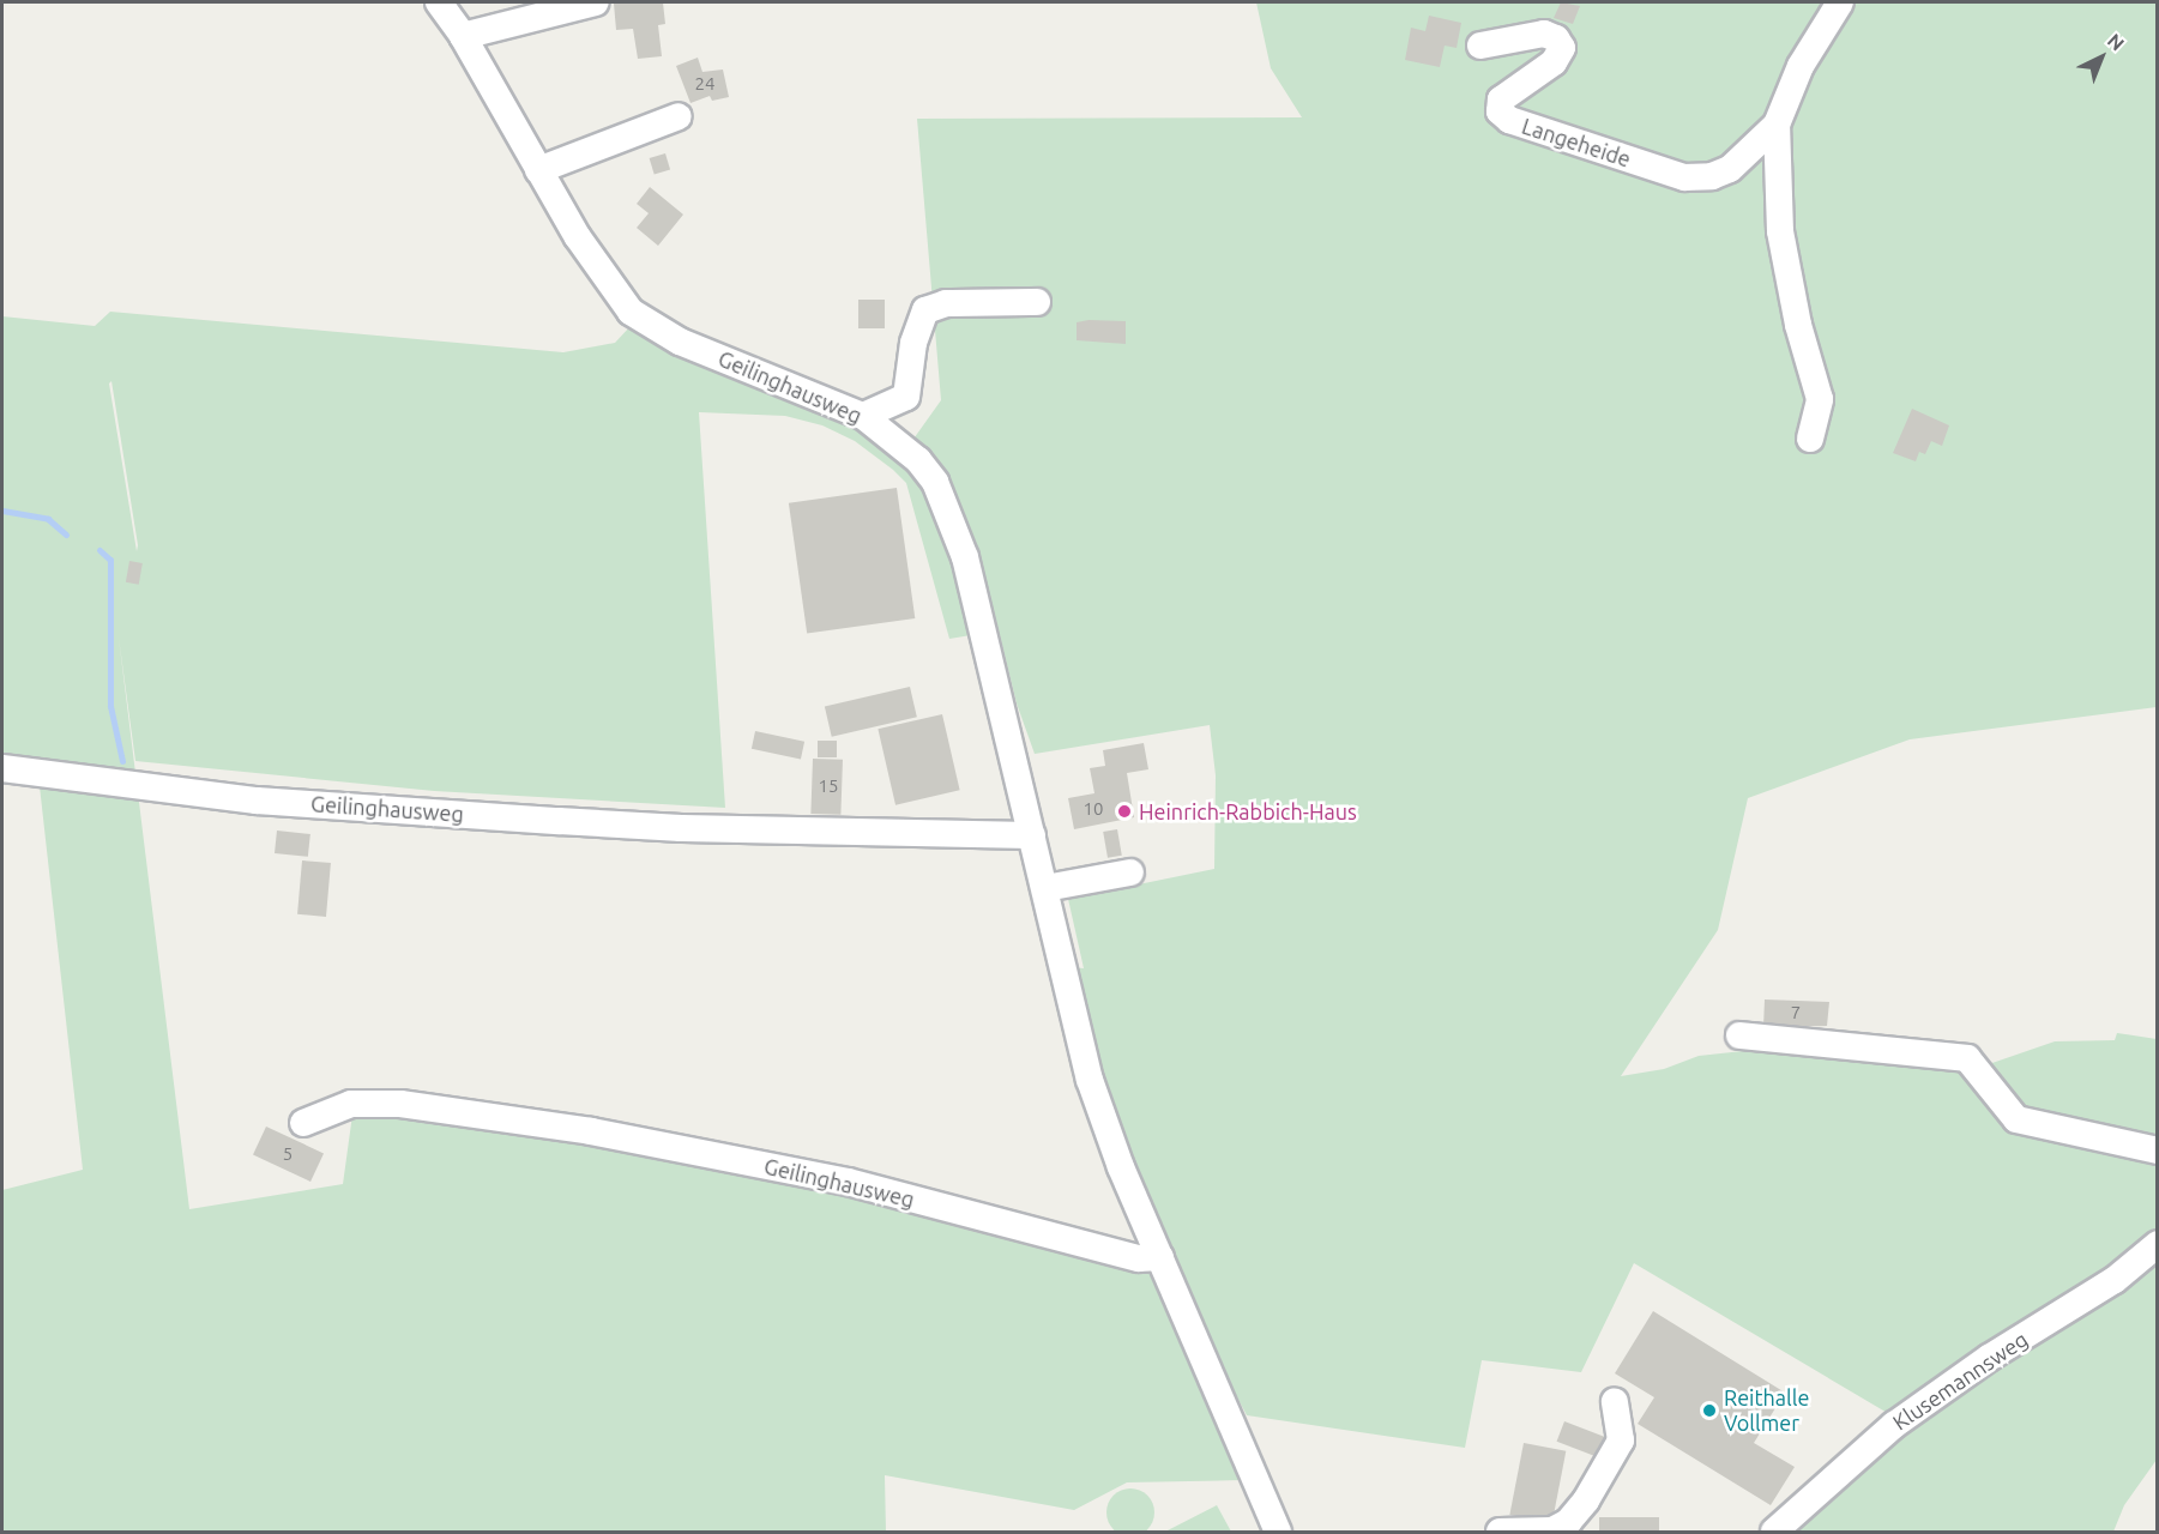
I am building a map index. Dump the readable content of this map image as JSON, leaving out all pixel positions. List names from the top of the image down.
{
  "streets": {
    "street": ["Langeheide", "Geilinghausweg", "Klusemannsweg"]
  },
  "places": ["Heinrich-Rabbich-Haus", "Reithalle Vollmer"],
  "house_numbers": [
    "24",
    "15",
    "10",
    "7",
    "5"
  ],
  "north": "top right"
}
